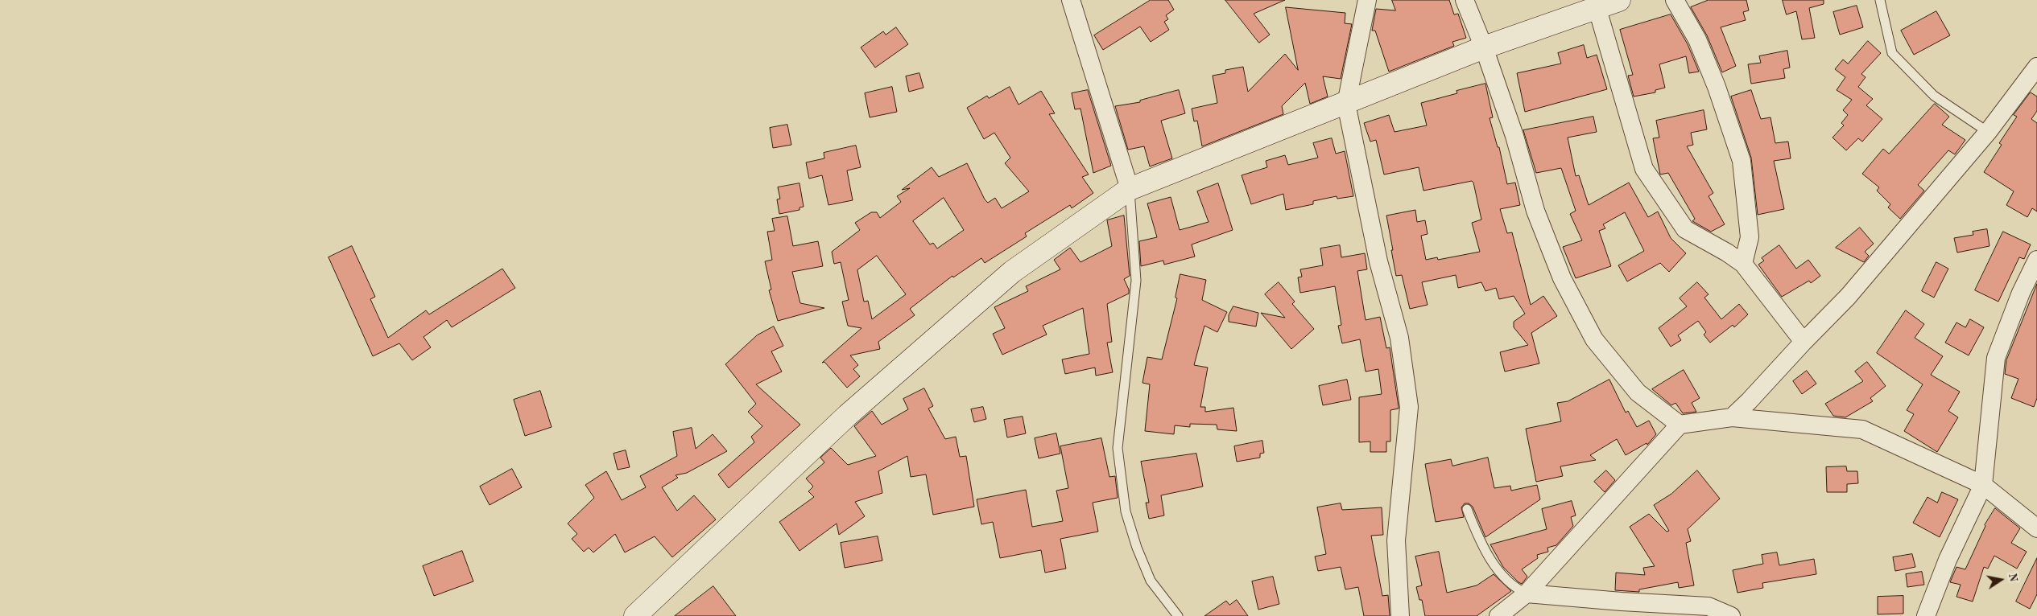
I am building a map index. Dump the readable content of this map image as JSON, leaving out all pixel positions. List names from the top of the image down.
{
  "north": "right"
}
